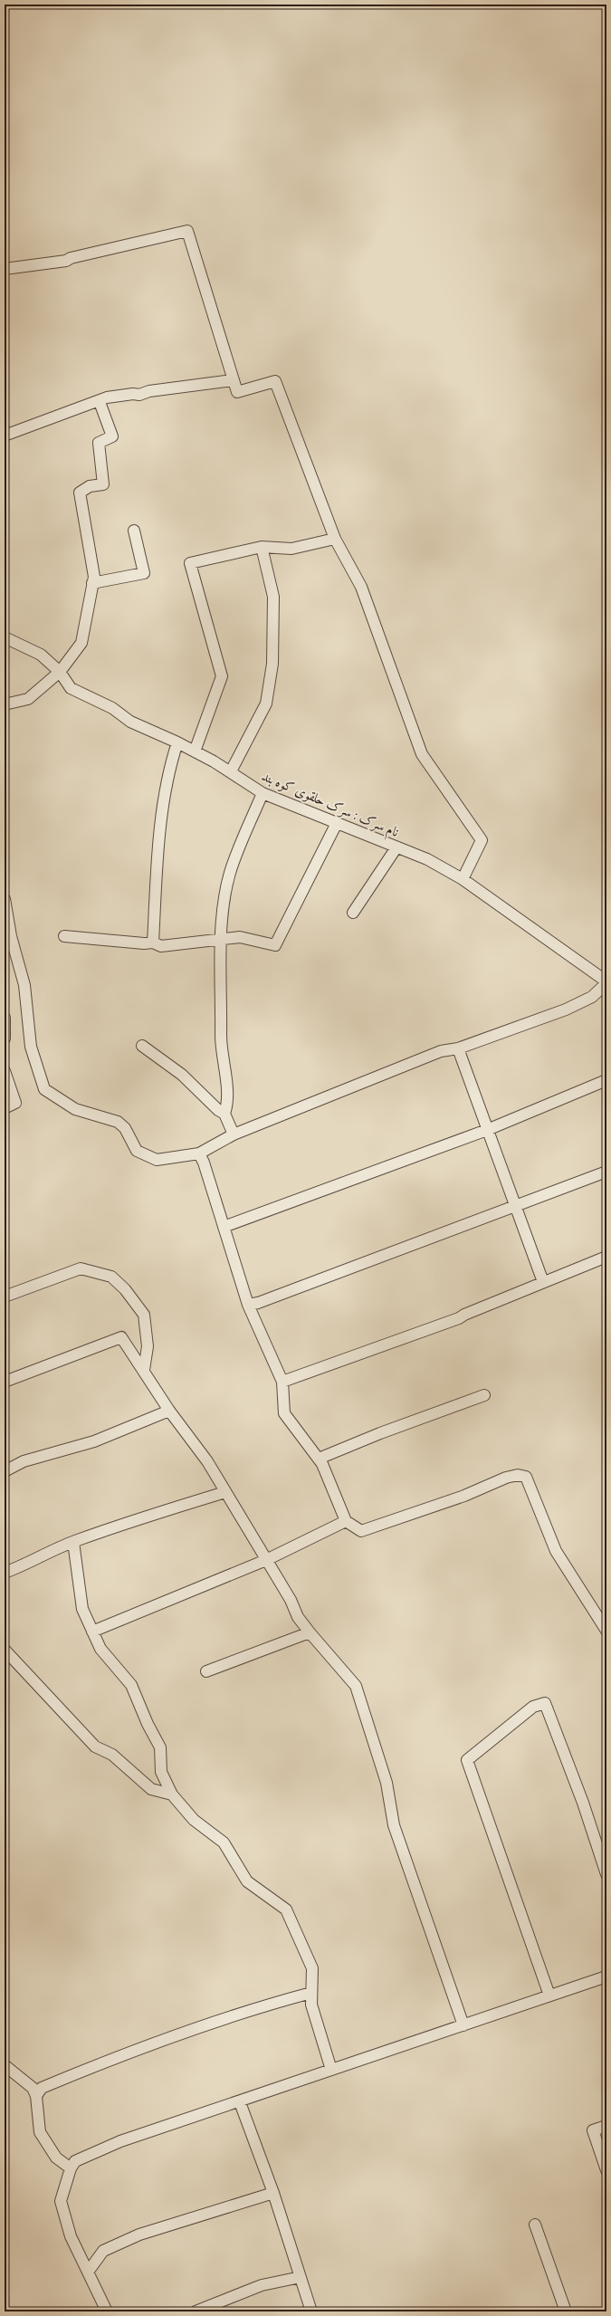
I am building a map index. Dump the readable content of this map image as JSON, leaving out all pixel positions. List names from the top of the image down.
{
  "streets": {
    "street": ["نام سرک : سرک حلقوی کوه بند"]
  }
}
